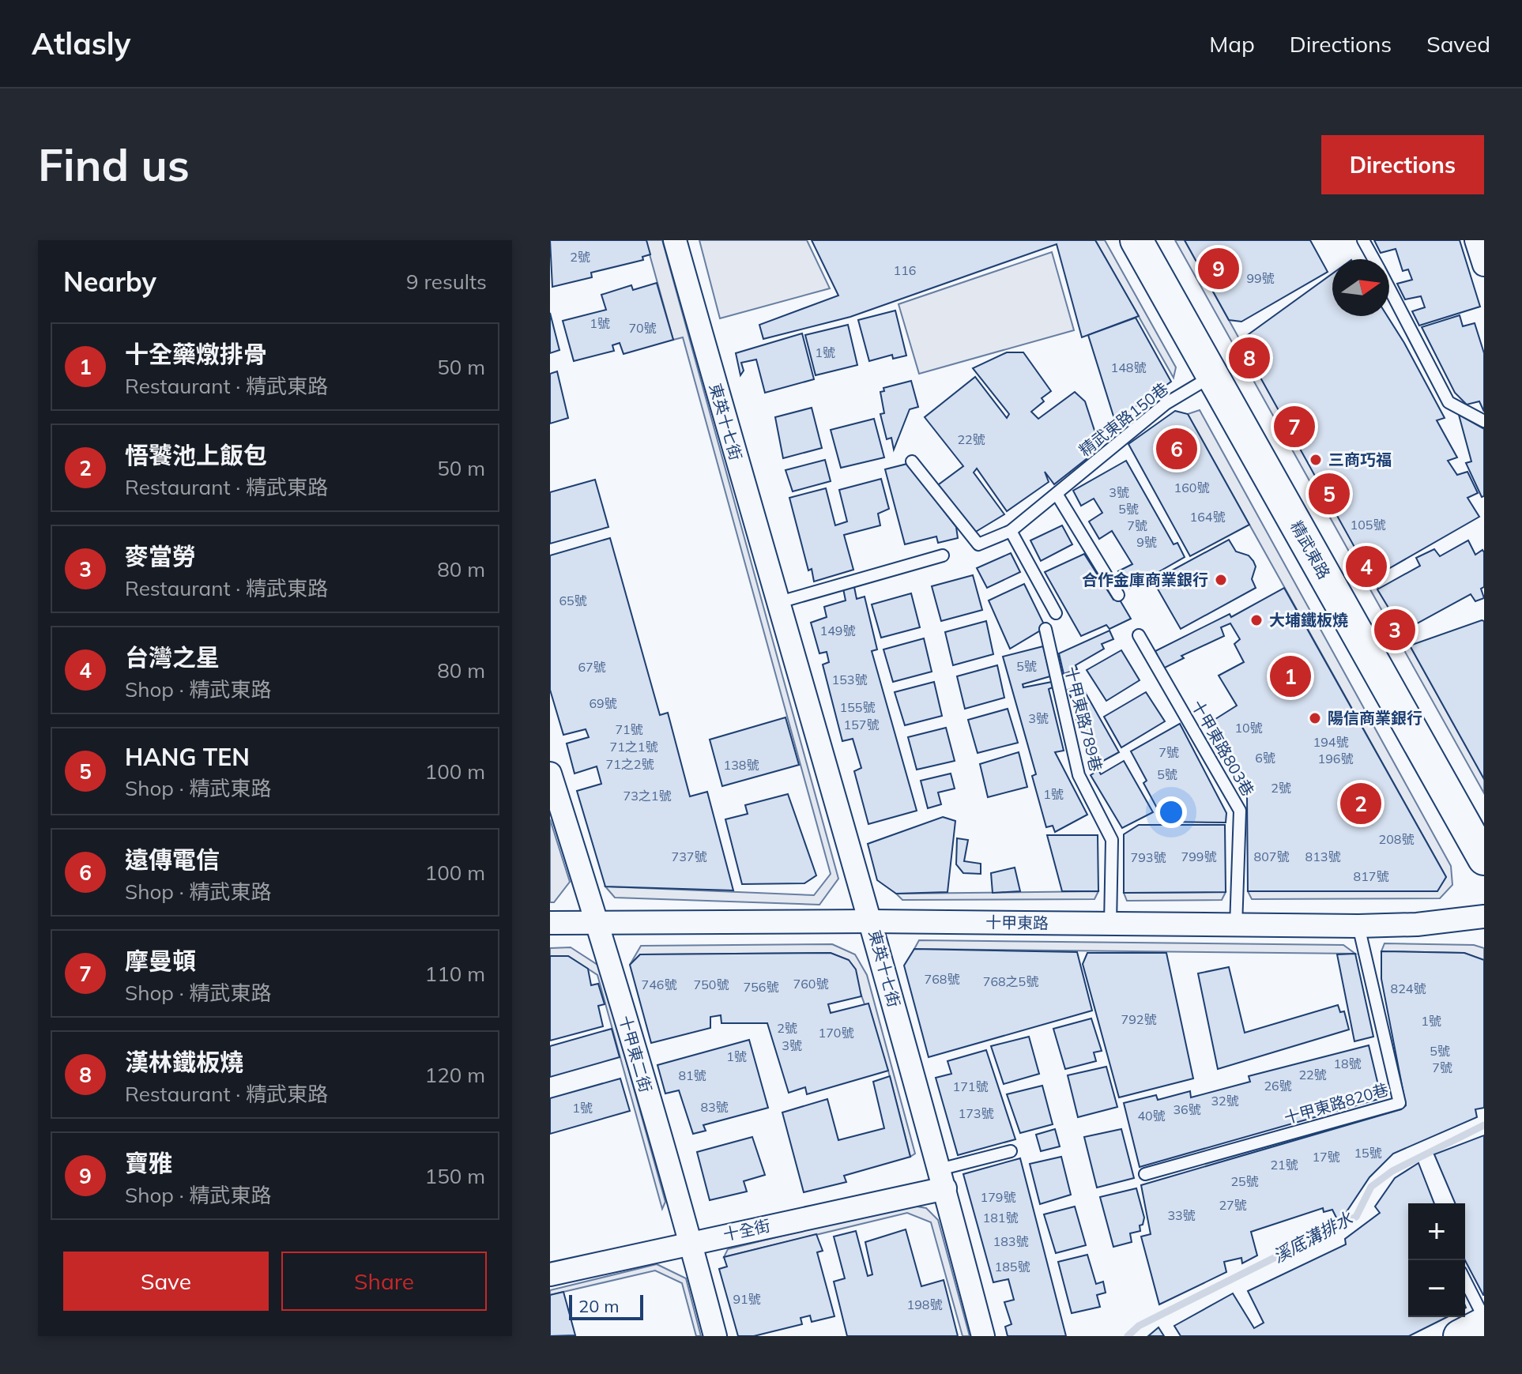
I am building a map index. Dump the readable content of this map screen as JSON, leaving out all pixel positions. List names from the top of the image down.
{
  "streets": {
    "street": [
      "東英十七街",
      "精武東路",
      "十甲東路",
      "十甲東二街",
      "十全街"
    ],
    "lane": [
      "精武東路150巷",
      "十甲東路789巷",
      "十甲東路803巷",
      "十甲東路820巷"
    ]
  },
  "crossings": [
    ["精武東路150巷", "精武東路"],
    ["東英十七街", "十甲東路"],
    ["東英十七街", "十全街"],
    ["十甲東路789巷", "十甲東路"],
    ["十甲東路803巷", "十甲東路"],
    ["十甲東路", "十甲東二街"],
    ["十甲東路", "十甲東路820巷"],
    ["十甲東二街", "十全街"]
  ],
  "water": ["溪底溝排水"],
  "places": [
    "三商巧福",
    "合作金庫商業銀行",
    "大埔鐵板燒",
    "陽信商業銀行"
  ],
  "house_numbers": [
    "2號",
    "116",
    "99號",
    "1號",
    "70號",
    "1號",
    "148號",
    "22號",
    "160號",
    "3號",
    "5號",
    "164號",
    "105號",
    "7號",
    "9號",
    "65號",
    "149號",
    "5號",
    "67號",
    "153號",
    "69號",
    "155號",
    "3號",
    "157號",
    "10號",
    "71號",
    "194號",
    "71之1號",
    "7號",
    "6號",
    "196號",
    "71之2號",
    "138號",
    "5號",
    "2號",
    "1號",
    "73之1號",
    "208號",
    "737號",
    "799號",
    "807號",
    "813號",
    "793號",
    "817號",
    "768號",
    "768之5號",
    "760號",
    "746號",
    "750號",
    "756號",
    "824號",
    "792號",
    "1號",
    "2號",
    "170號",
    "3號",
    "5號",
    "1號",
    "18號",
    "7號",
    "22號",
    "81號",
    "26號",
    "171號",
    "32號",
    "83號",
    "1號",
    "36號",
    "173號",
    "40號",
    "15號",
    "17號",
    "21號",
    "25號",
    "179號",
    "27號",
    "33號",
    "181號",
    "183號",
    "185號",
    "91號",
    "198號"
  ],
  "scale_bar": "20 m",
  "north": "right",
  "page": {
    "header": "Atlasly",
    "nav": ["Map", "Directions", "Saved"],
    "buttons": [
      "Directions",
      ["Save", "Share"]
    ],
    "title": "Find us",
    "heading": ["Nearby", "9 results"],
    "pins": [
      "9",
      "8",
      "7",
      "6",
      "5",
      "4",
      "3",
      "1",
      "2"
    ],
    "list": [
      {
        "mark": "1",
        "name": "十全藥燉排骨",
        "note": "Restaurant · 精武東路",
        "value": "50 m"
      },
      {
        "mark": "2",
        "name": "悟饕池上飯包",
        "note": "Restaurant · 精武東路",
        "value": "50 m"
      },
      {
        "mark": "3",
        "name": "麥當勞",
        "note": "Restaurant · 精武東路",
        "value": "80 m"
      },
      {
        "mark": "4",
        "name": "台灣之星",
        "note": "Shop · 精武東路",
        "value": "80 m"
      },
      {
        "mark": "5",
        "name": "HANG TEN",
        "note": "Shop · 精武東路",
        "value": "100 m"
      },
      {
        "mark": "6",
        "name": "遠傳電信",
        "note": "Shop · 精武東路",
        "value": "100 m"
      },
      {
        "mark": "7",
        "name": "摩曼頓",
        "note": "Shop · 精武東路",
        "value": "110 m"
      },
      {
        "mark": "8",
        "name": "漢林鐵板燒",
        "note": "Restaurant · 精武東路",
        "value": "120 m"
      },
      {
        "mark": "9",
        "name": "寶雅",
        "note": "Shop · 精武東路",
        "value": "150 m"
      }
    ],
    "map_buttons": ["+", "−"],
    "scale": "20 m"
  }
}
